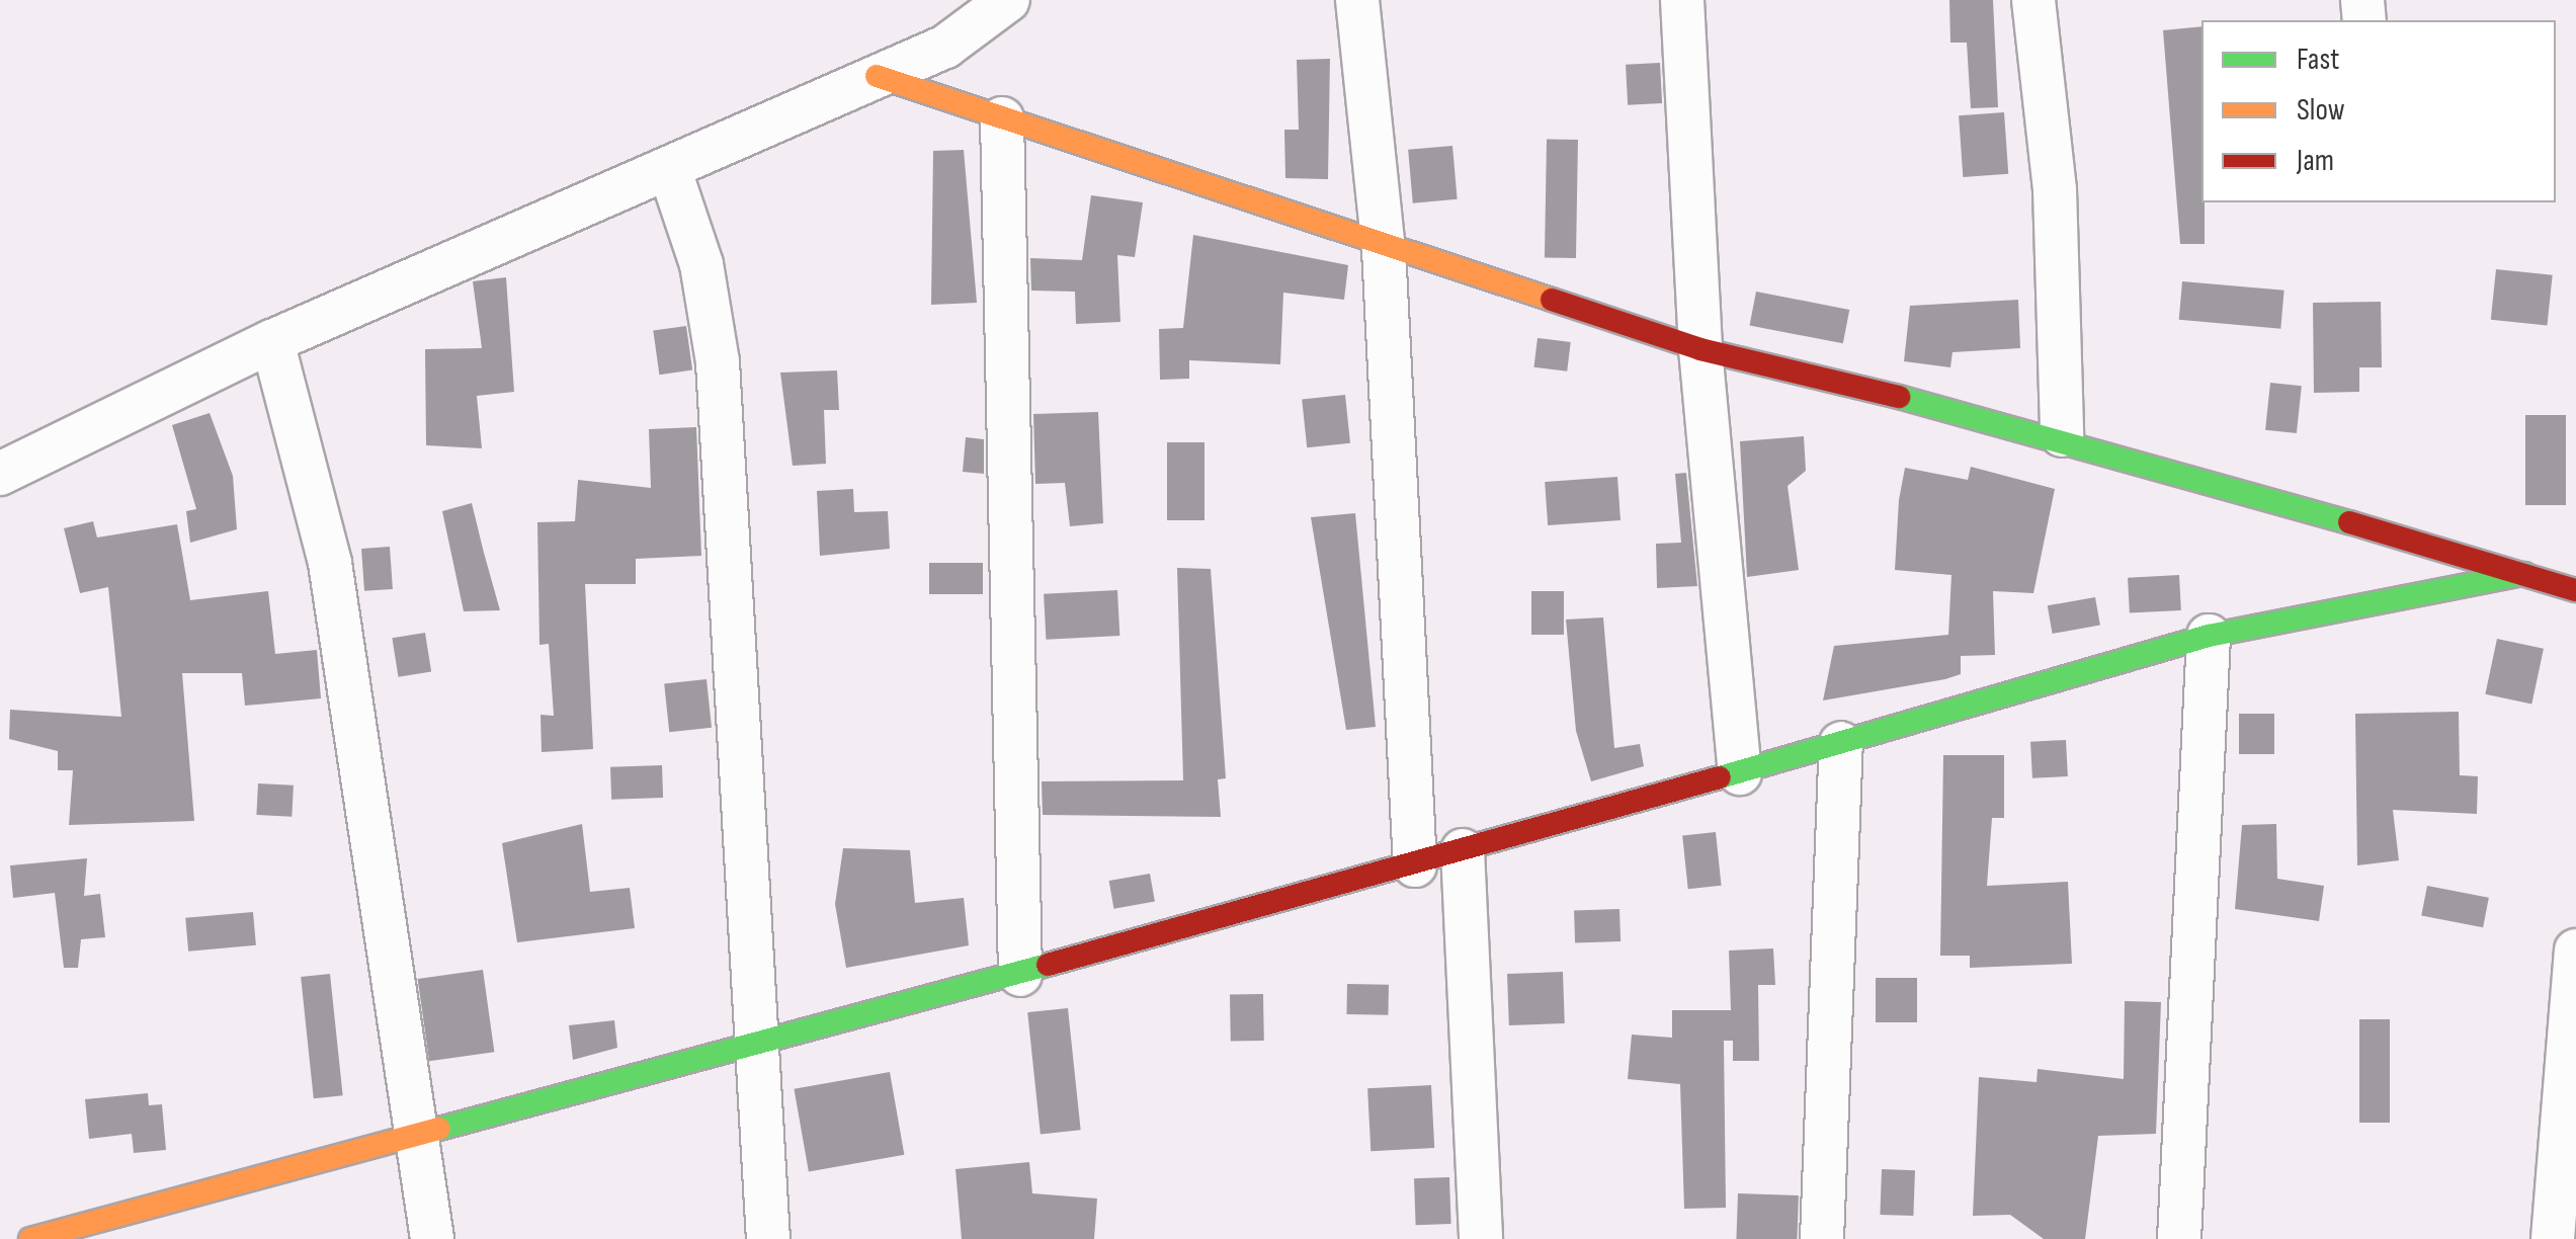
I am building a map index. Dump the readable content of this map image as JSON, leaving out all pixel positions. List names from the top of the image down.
{
  "legend": ["Fast", "Slow", "Jam"]
}
